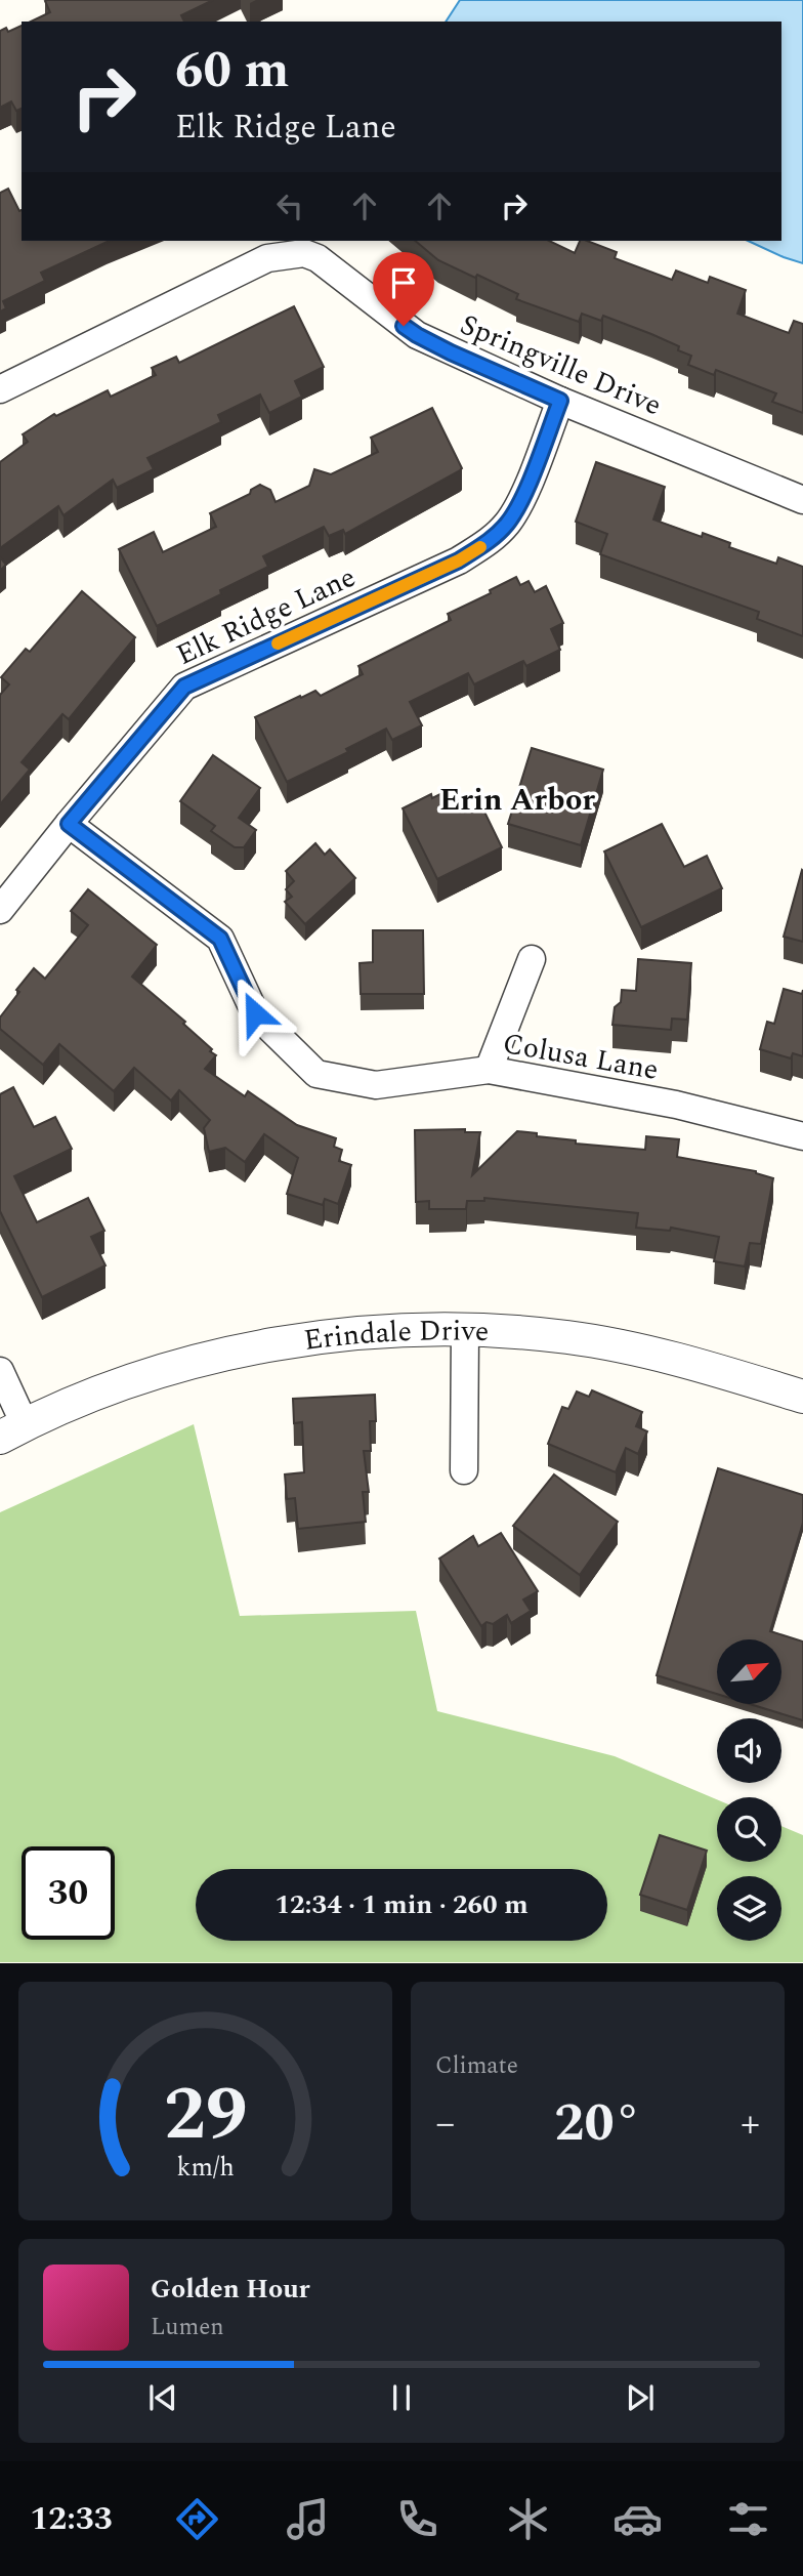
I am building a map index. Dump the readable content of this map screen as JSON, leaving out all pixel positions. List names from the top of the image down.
{
  "streets": {
    "street": [
      "Springville Drive",
      "Elk Ridge Lane",
      "Colusa Lane",
      "Erindale Drive"
    ]
  },
  "crossings": [
    ["Springville Drive", "Elk Ridge Lane"],
    ["Elk Ridge Lane", "Colusa Lane"]
  ],
  "districts": ["Erin Arbor"],
  "north": "top right",
  "page": {
    "turn": ["60 m", "Elk Ridge Lane"],
    "limit": "30",
    "trip": "12:34 · 1 min · 260 m",
    "tile": "Climate",
    "heat": ["−", "20°", "+"],
    "song": ["Golden Hour", "Lumen"],
    "tabs": "12:33",
    "gauge": ["29", "km/h"]
  }
}
